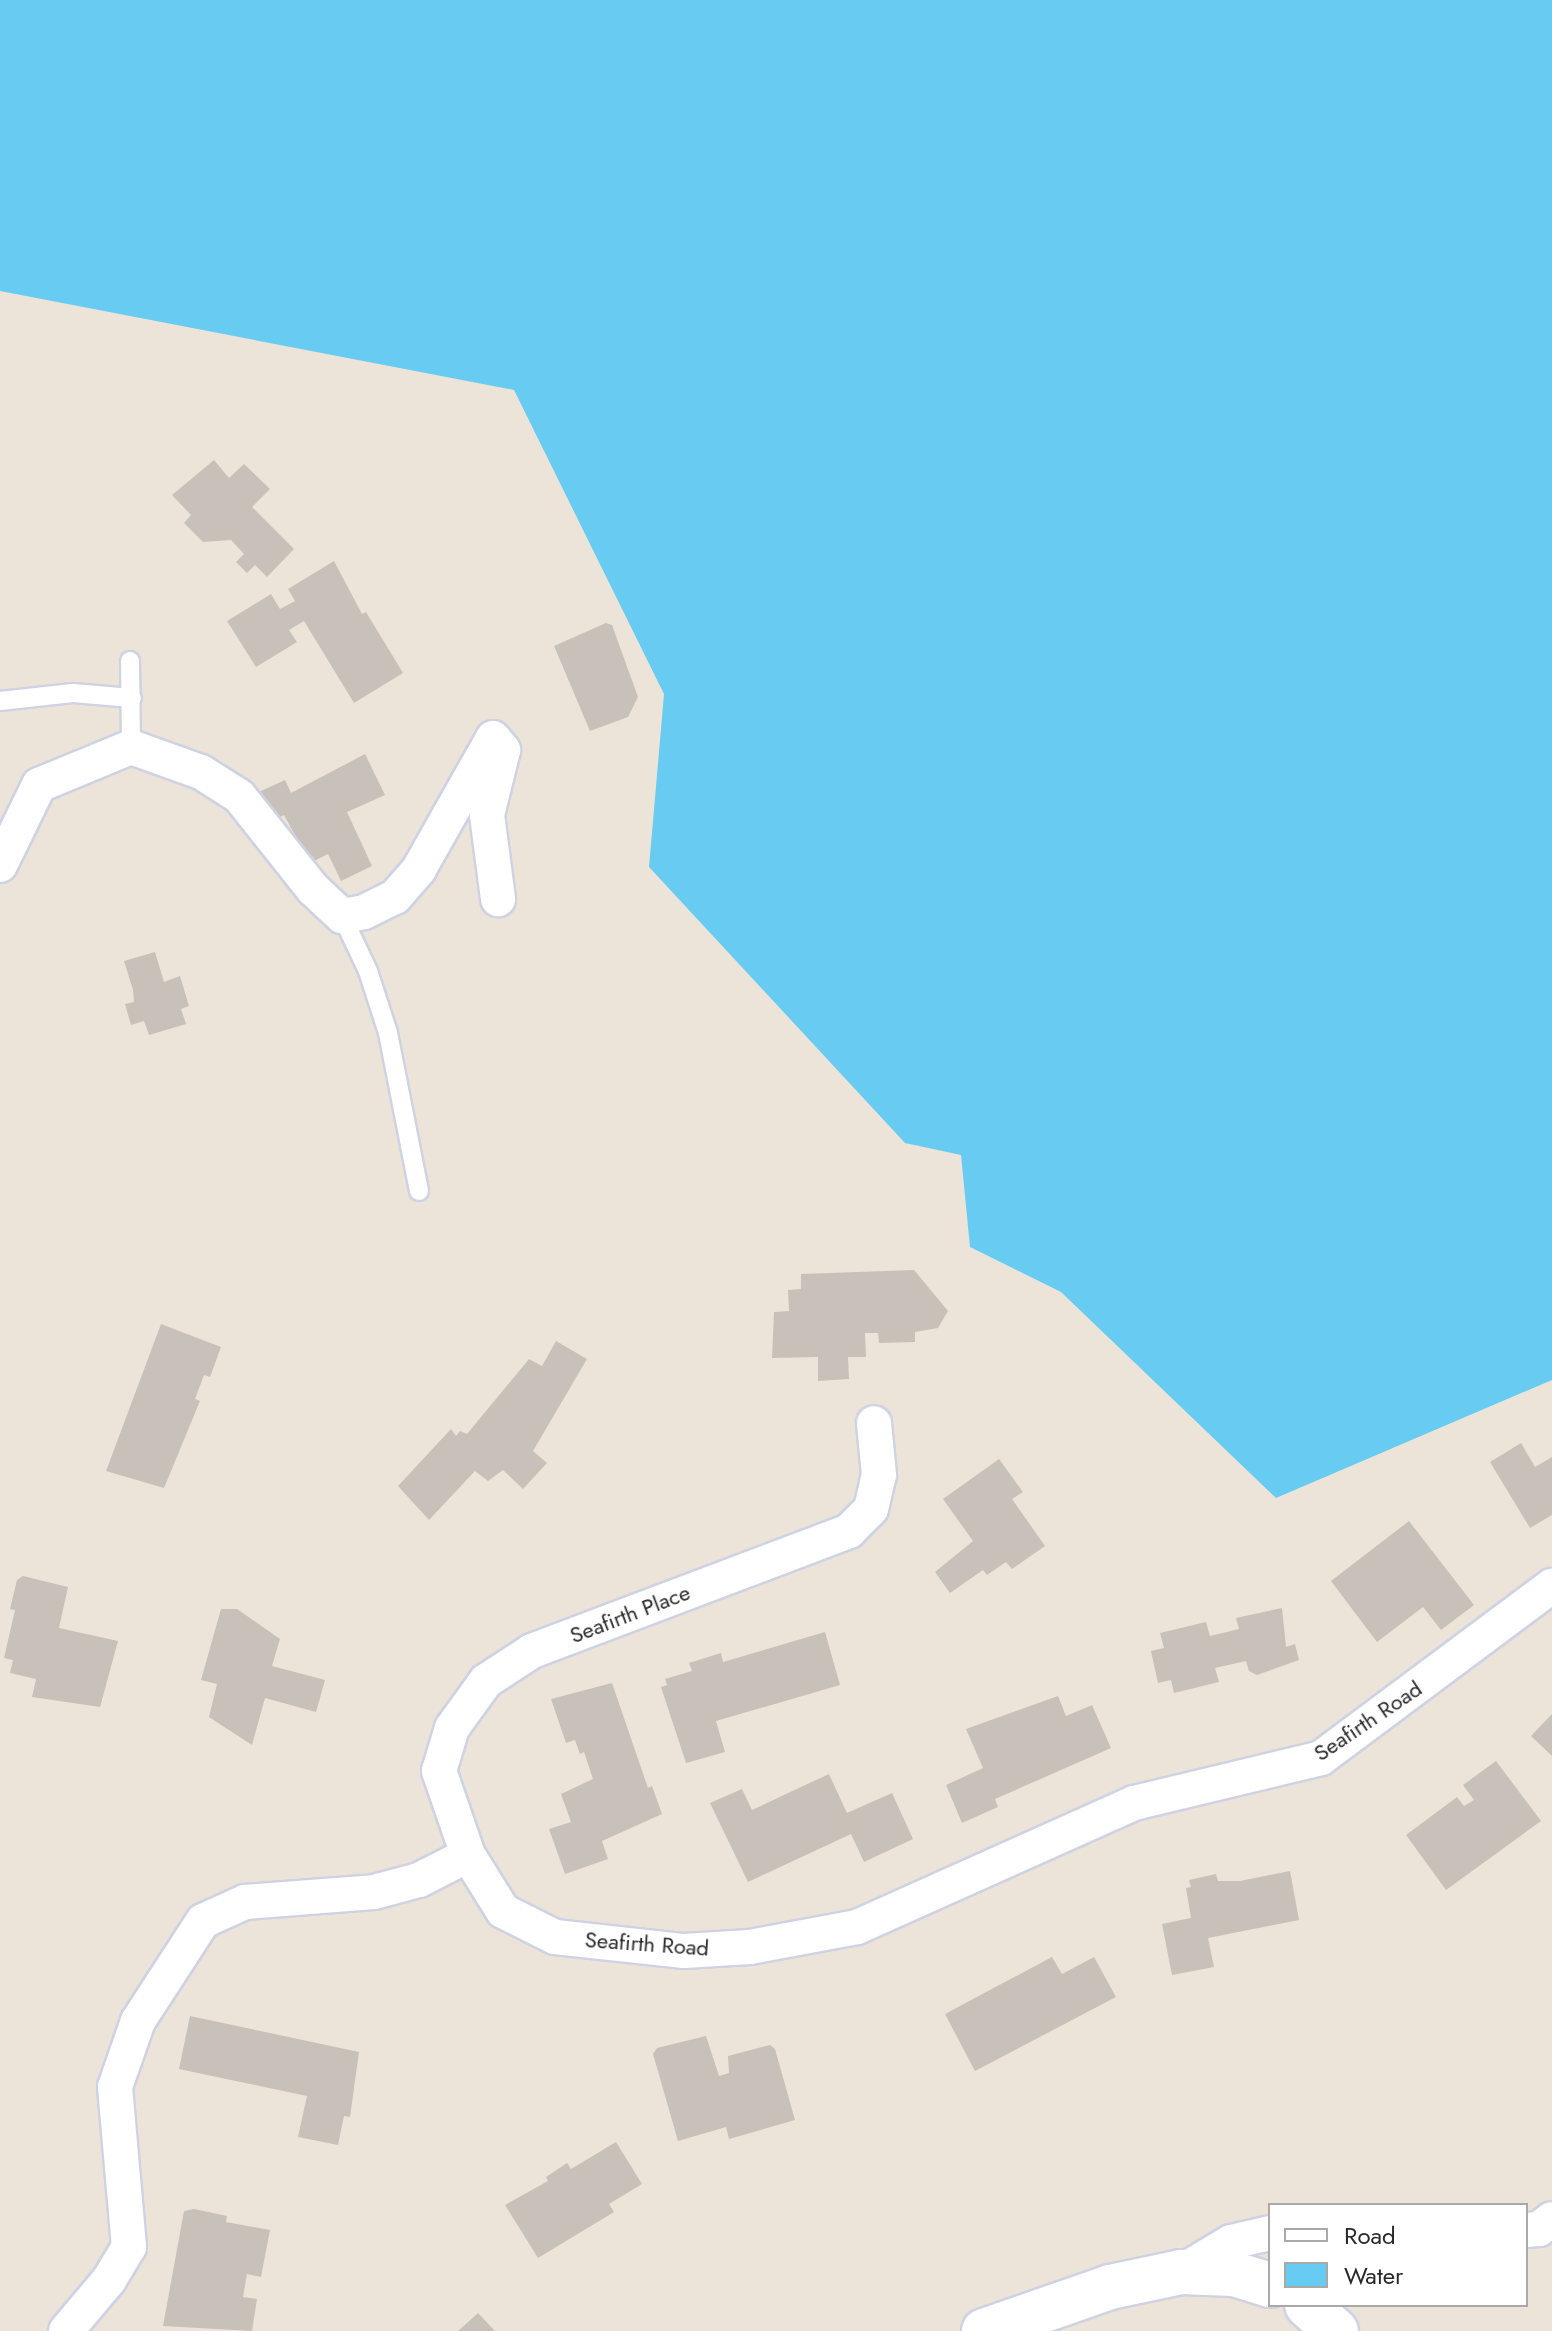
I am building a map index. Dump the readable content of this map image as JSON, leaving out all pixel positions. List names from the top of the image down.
{
  "streets": {
    "street": ["Seafirth Place", "Seafirth Road"]
  },
  "crossings": [
    ["Seafirth Place", "Seafirth Road"]
  ],
  "legend": ["Road", "Water"]
}
